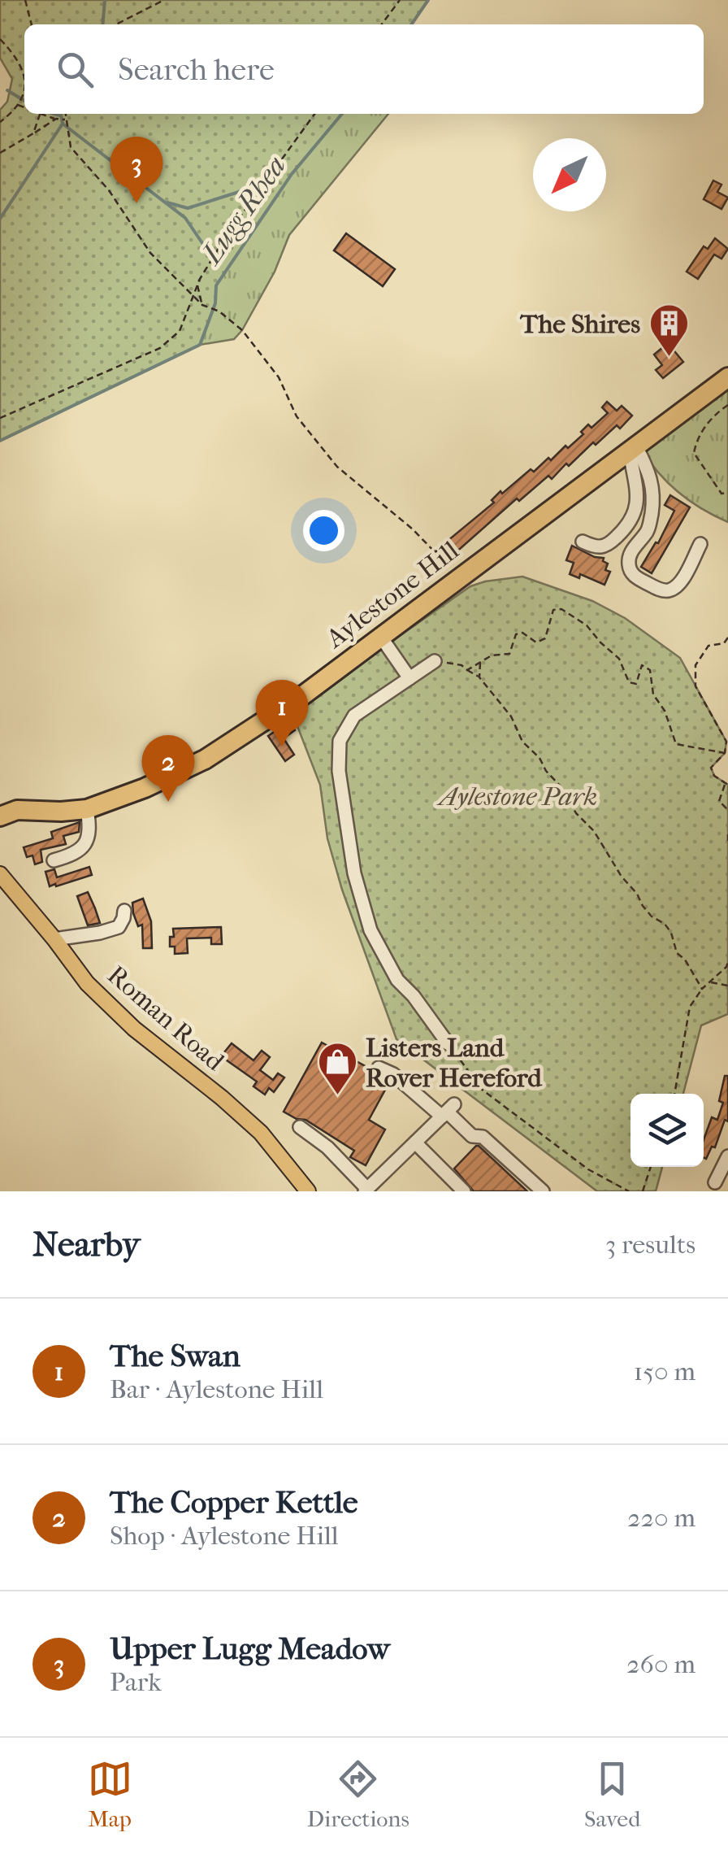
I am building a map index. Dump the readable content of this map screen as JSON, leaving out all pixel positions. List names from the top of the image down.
{
  "streets": {
    "highway": ["Aylestone Hill"],
    "main road": ["Roman Road"]
  },
  "water": ["Lugg Rhea"],
  "parks": ["Aylestone Park"],
  "places": {
    "building": ["The Shires"],
    "shop": ["Listers Land Rover Hereford"]
  },
  "north": "bottom left",
  "page": {
    "search": "Search here",
    "pins": ["3", "1", "2"],
    "heading": ["Nearby", "3 results"],
    "list": [
      {
        "mark": "1",
        "name": "The Swan",
        "note": "Bar · Aylestone Hill",
        "value": "150 m"
      },
      {
        "mark": "2",
        "name": "The Copper Kettle",
        "note": "Shop · Aylestone Hill",
        "value": "220 m"
      },
      {
        "mark": "3",
        "name": "Upper Lugg Meadow",
        "note": "Park",
        "value": "260 m"
      }
    ],
    "nav": ["Map", "Directions", "Saved"]
  }
}
